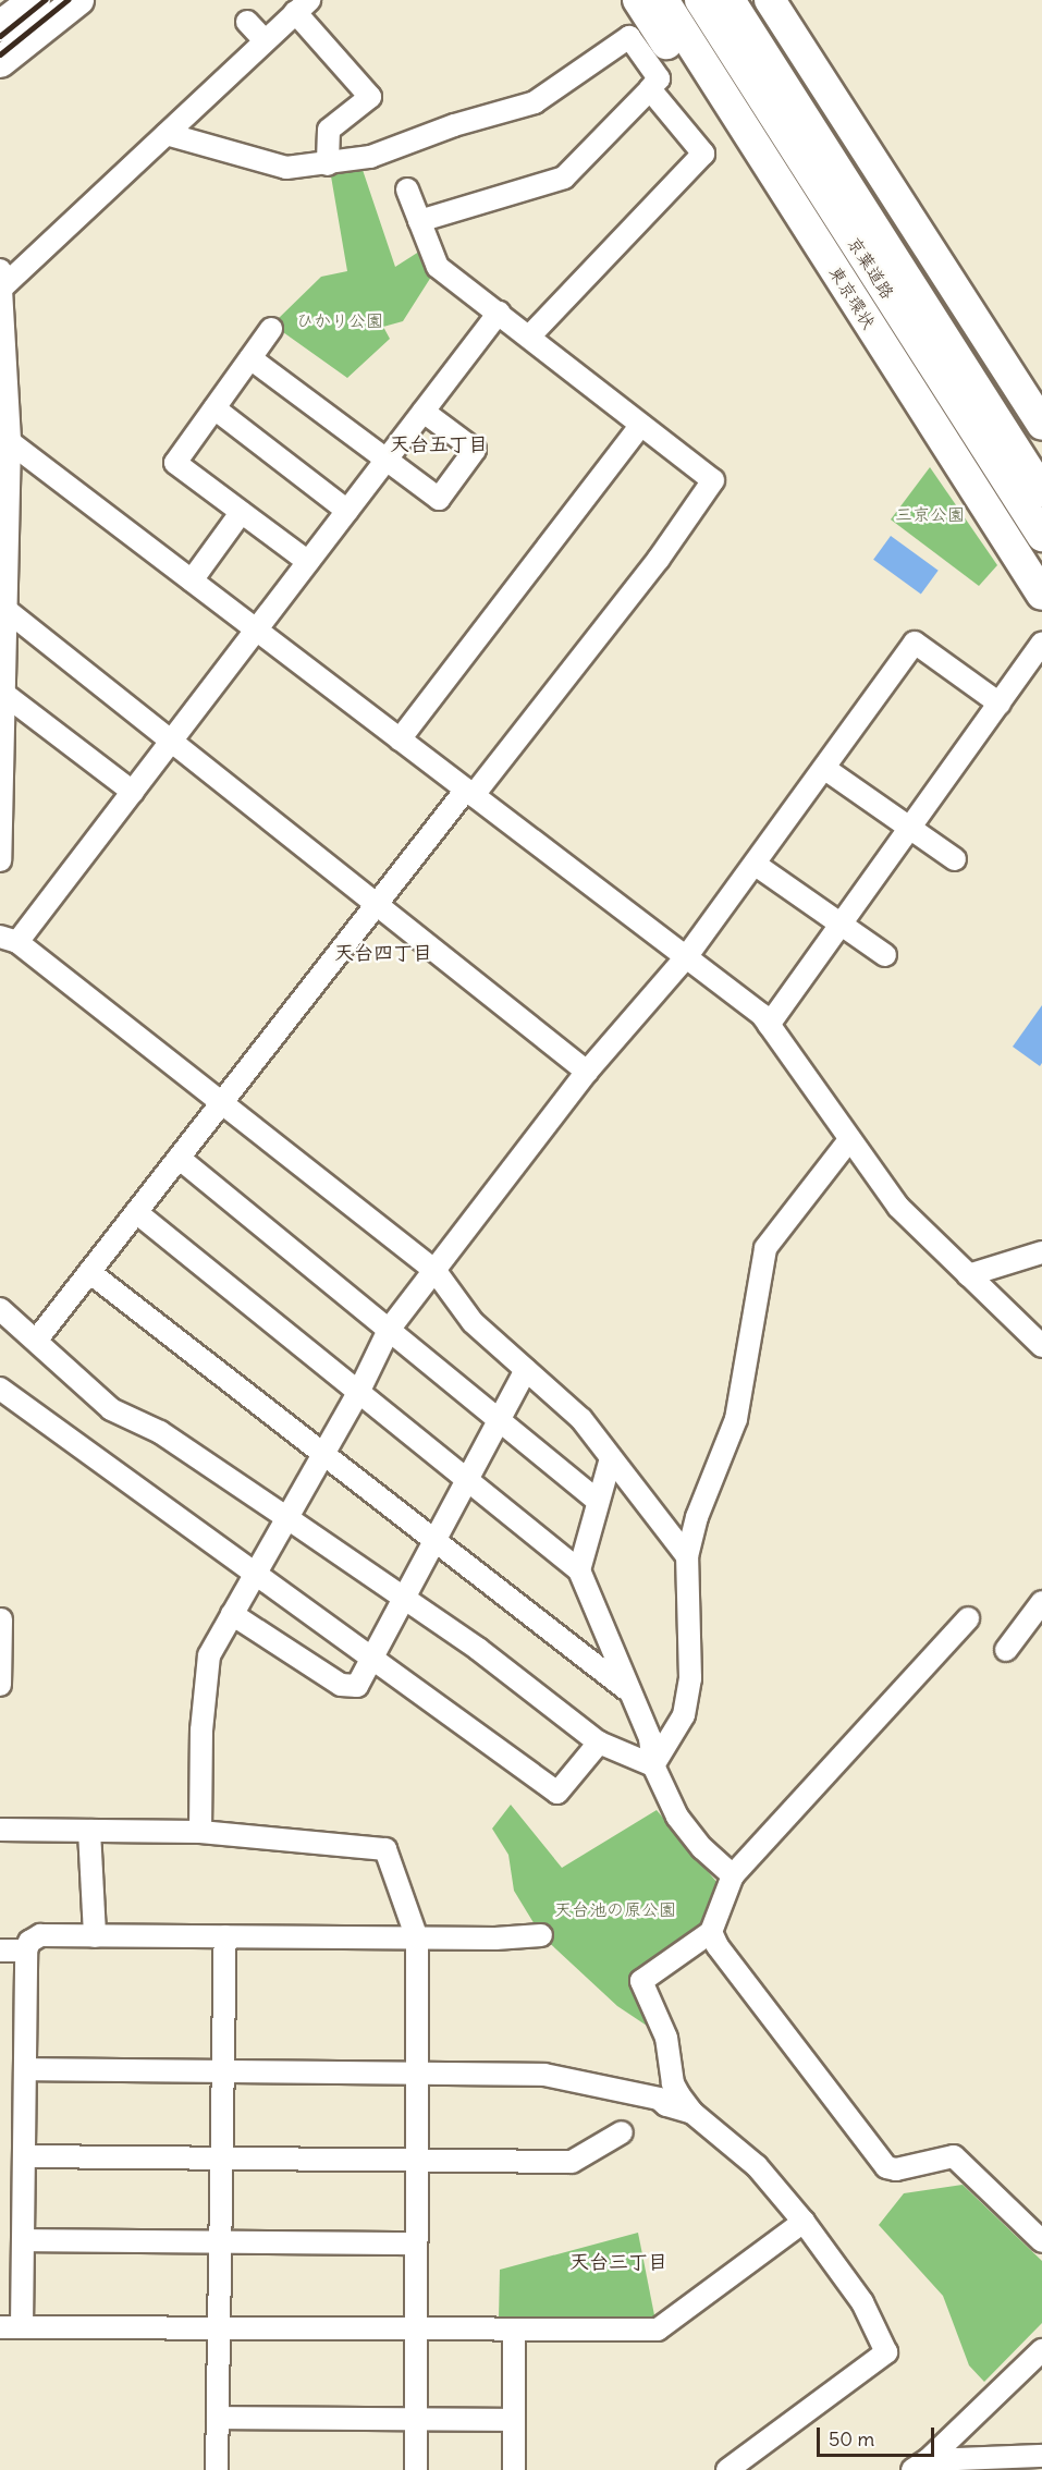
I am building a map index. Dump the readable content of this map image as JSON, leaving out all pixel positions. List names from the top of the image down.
{
  "streets": {
    "highway": ["京葉道路", "東京環状"]
  },
  "districts": ["天台五丁目", "天台四丁目", "天台三丁目"],
  "parks": ["ひかり公園", "三京公園", "天台池の原公園"],
  "scale_bar": "50 m"
}
